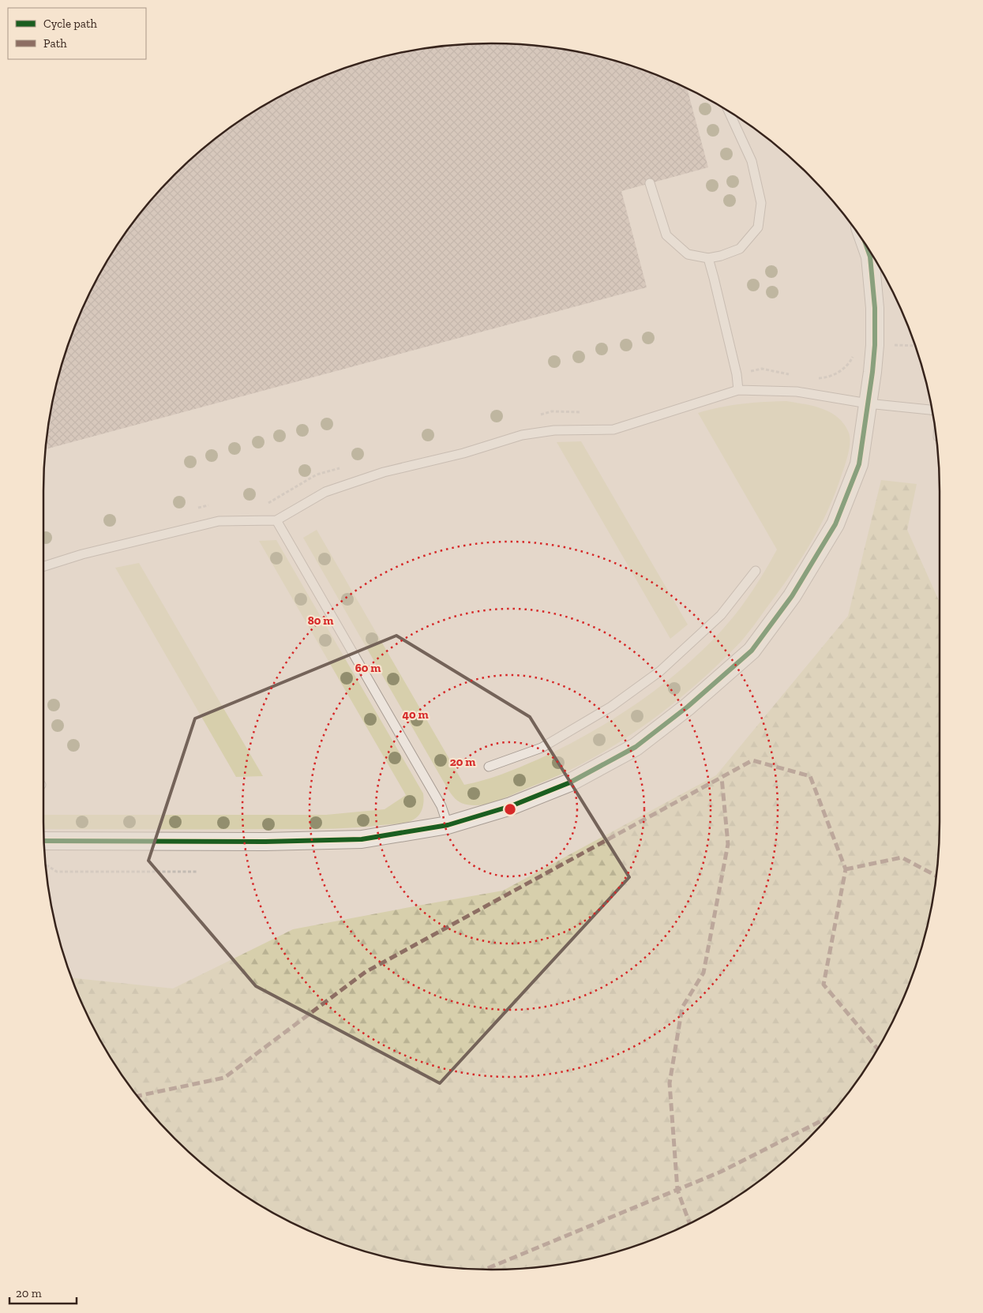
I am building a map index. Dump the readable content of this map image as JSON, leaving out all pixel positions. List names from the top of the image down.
{
  "legend": ["Cycle path", "Path"],
  "scale_bar": "20 m",
  "rings": [
    "80 m",
    "60 m",
    "40 m",
    "20 m"
  ]
}
